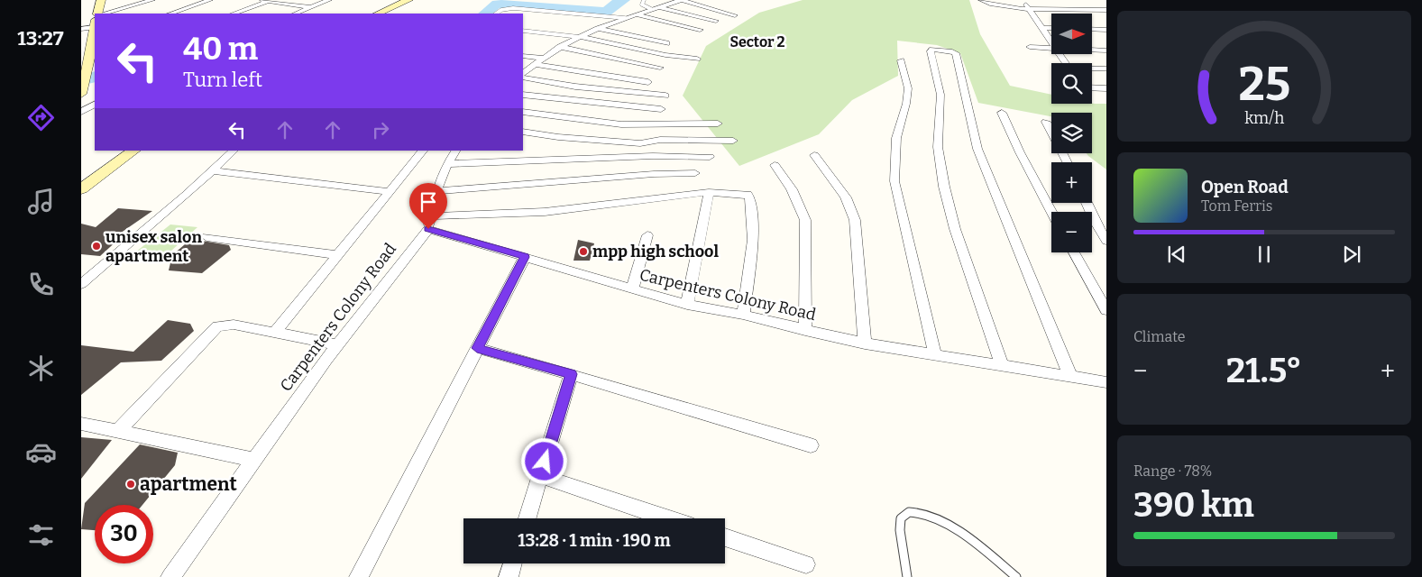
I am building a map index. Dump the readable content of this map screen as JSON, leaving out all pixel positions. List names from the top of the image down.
{
  "streets": {
    "street": ["Carpenters Colony Road"]
  },
  "districts": ["Sector 2"],
  "places": ["unisex salon apartment", "mpp high school", "apartment"],
  "north": "right",
  "page": {
    "tabs": "13:27",
    "map_buttons": ["+", "−"],
    "turn": ["40 m", "Turn left"],
    "song": ["Open Road", "Tom Ferris"],
    "tile": [
      "Climate",
      ["Range · 78%", "390 km"]
    ],
    "heat": ["−", "21.5°", "+"],
    "limit": "30",
    "trip": "13:28 · 1 min · 190 m",
    "gauge": ["25", "km/h"]
  }
}
